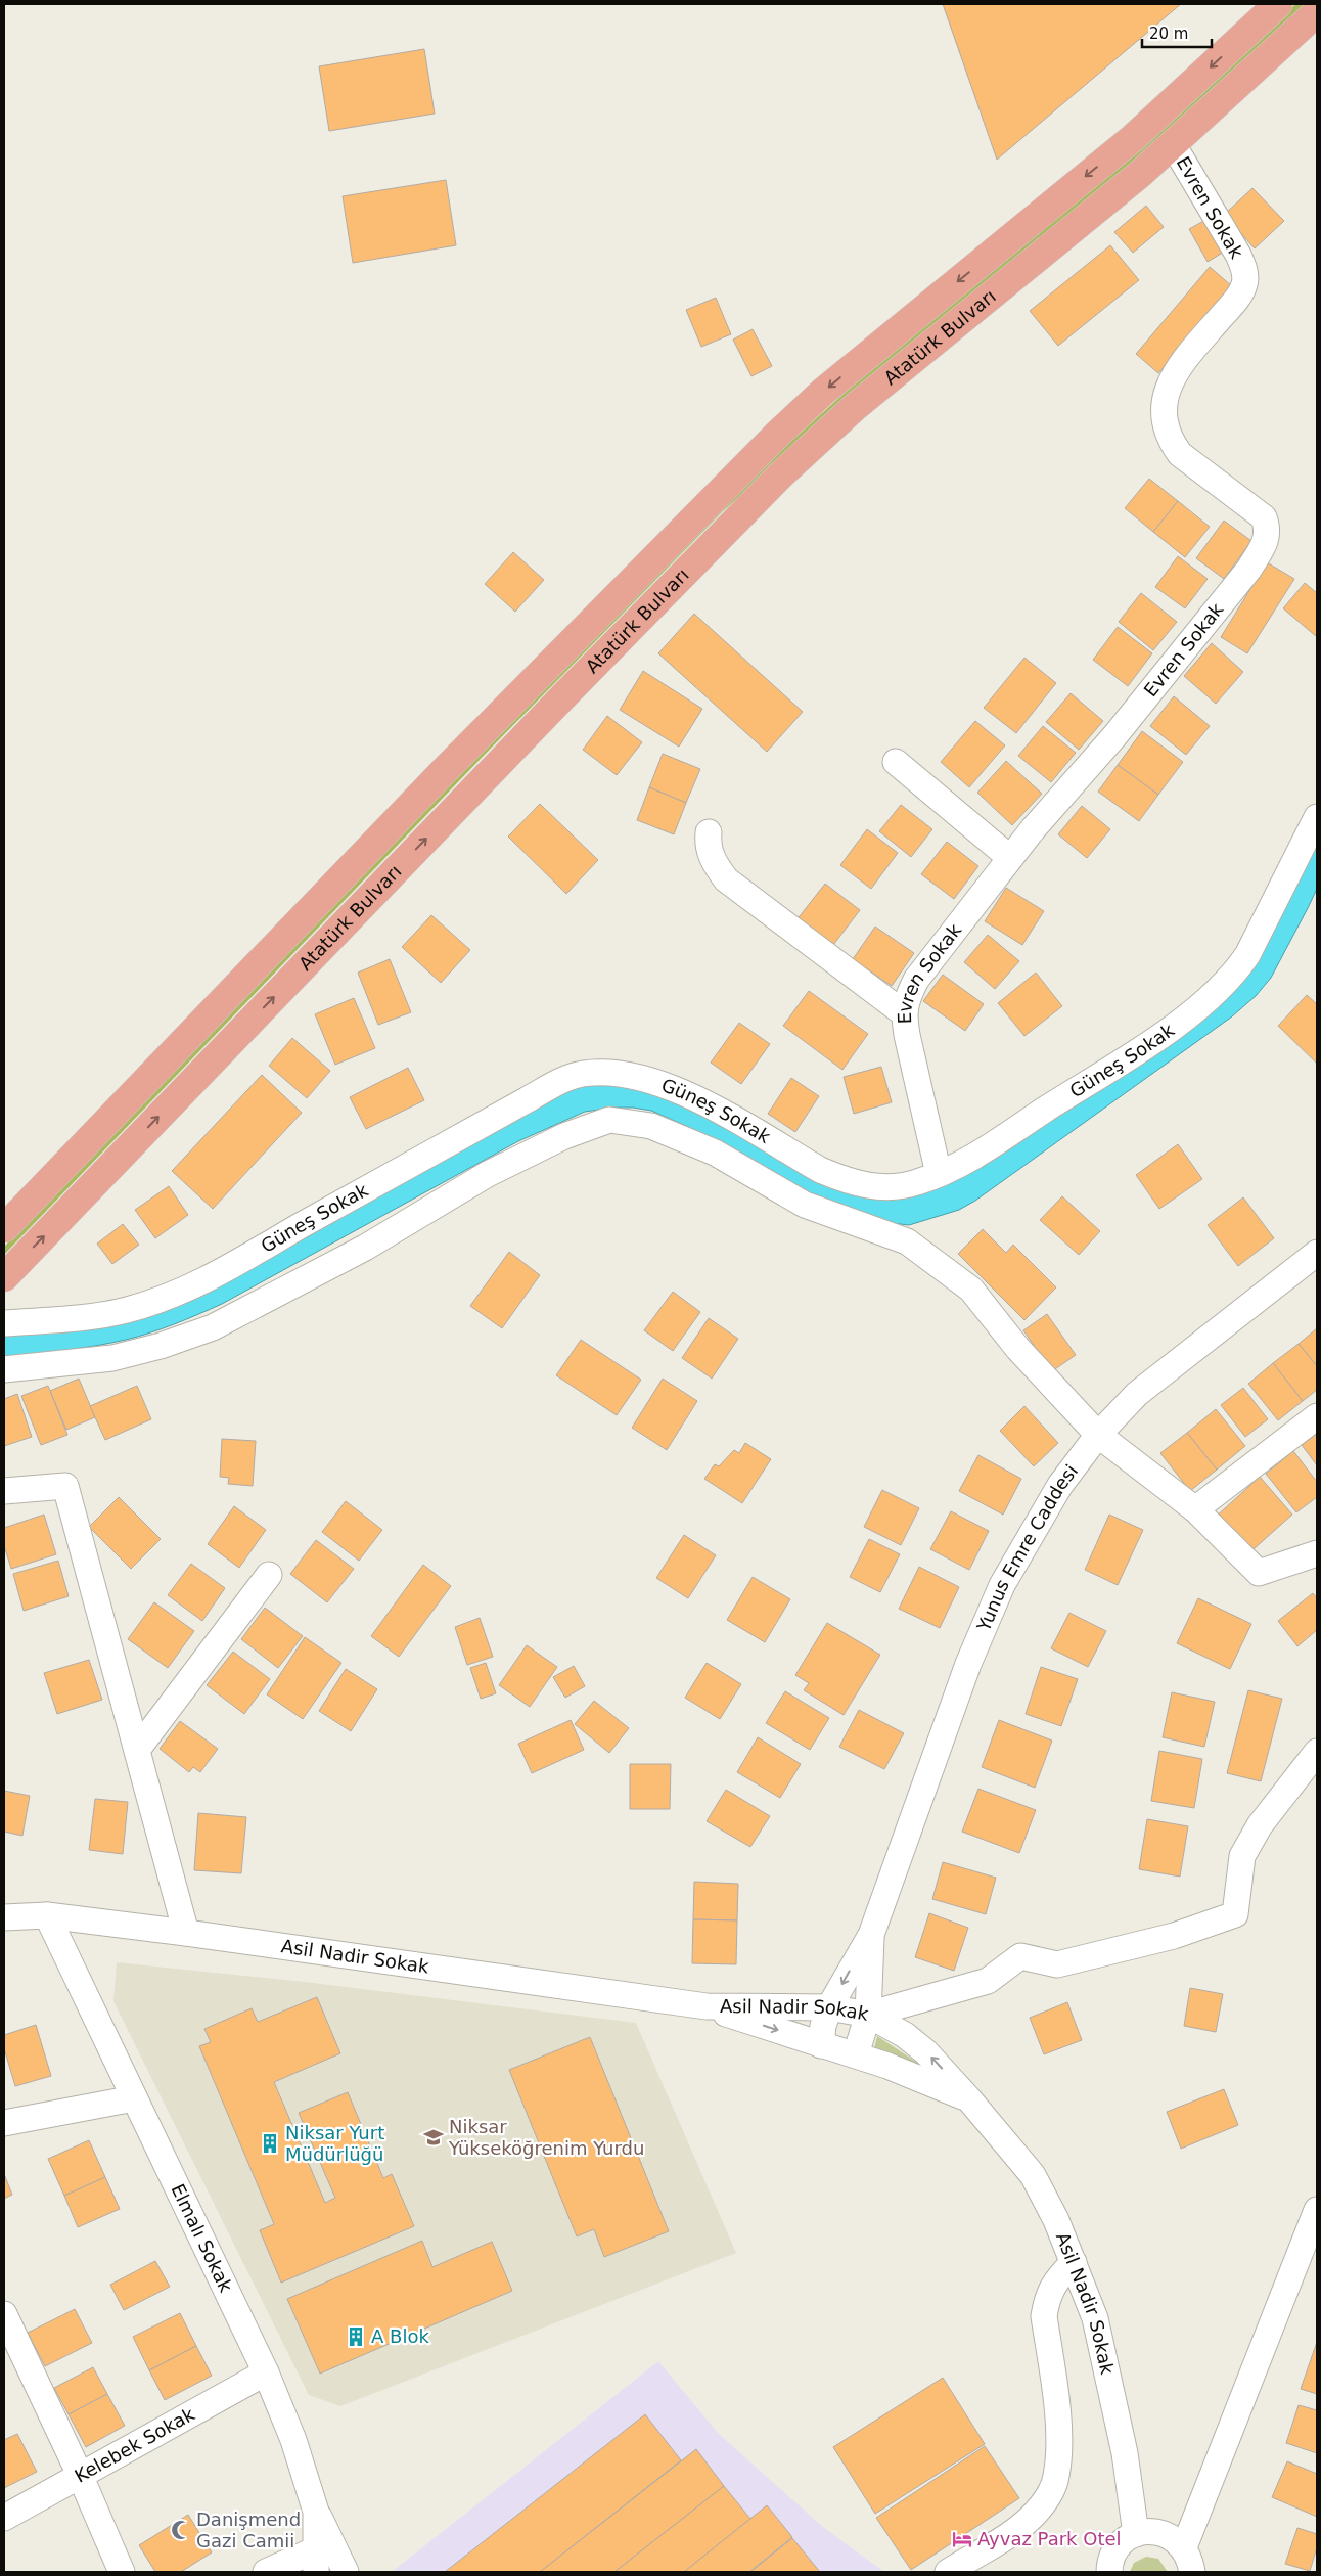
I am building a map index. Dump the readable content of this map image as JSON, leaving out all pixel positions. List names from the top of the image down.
{
  "streets": {
    "main road": ["Atatürk Bulvarı"],
    "street": [
      "Evren Sokak",
      "Güneş Sokak",
      "Yunus Emre Caddesi",
      "Asil Nadir Sokak",
      "Elmalı Sokak",
      "Kelebek Sokak"
    ]
  },
  "crossings": [
    ["Evren Sokak", "Atatürk Bulvarı"],
    ["Evren Sokak", "Güneş Sokak"],
    ["Yunus Emre Caddesi", "Asil Nadir Sokak"],
    ["Asil Nadir Sokak", "Elmalı Sokak"],
    ["Elmalı Sokak", "Kelebek Sokak"]
  ],
  "places": {
    "school or university": ["Niksar Yükseköğrenim Yurdu"],
    "building": ["Niksar Yurt Müdürlüğü", "A Blok"],
    "mosque": ["Danişmend Gazi Camii"],
    "hotel": ["Ayvaz Park Otel"]
  },
  "scale_bar": "20 m"
}
